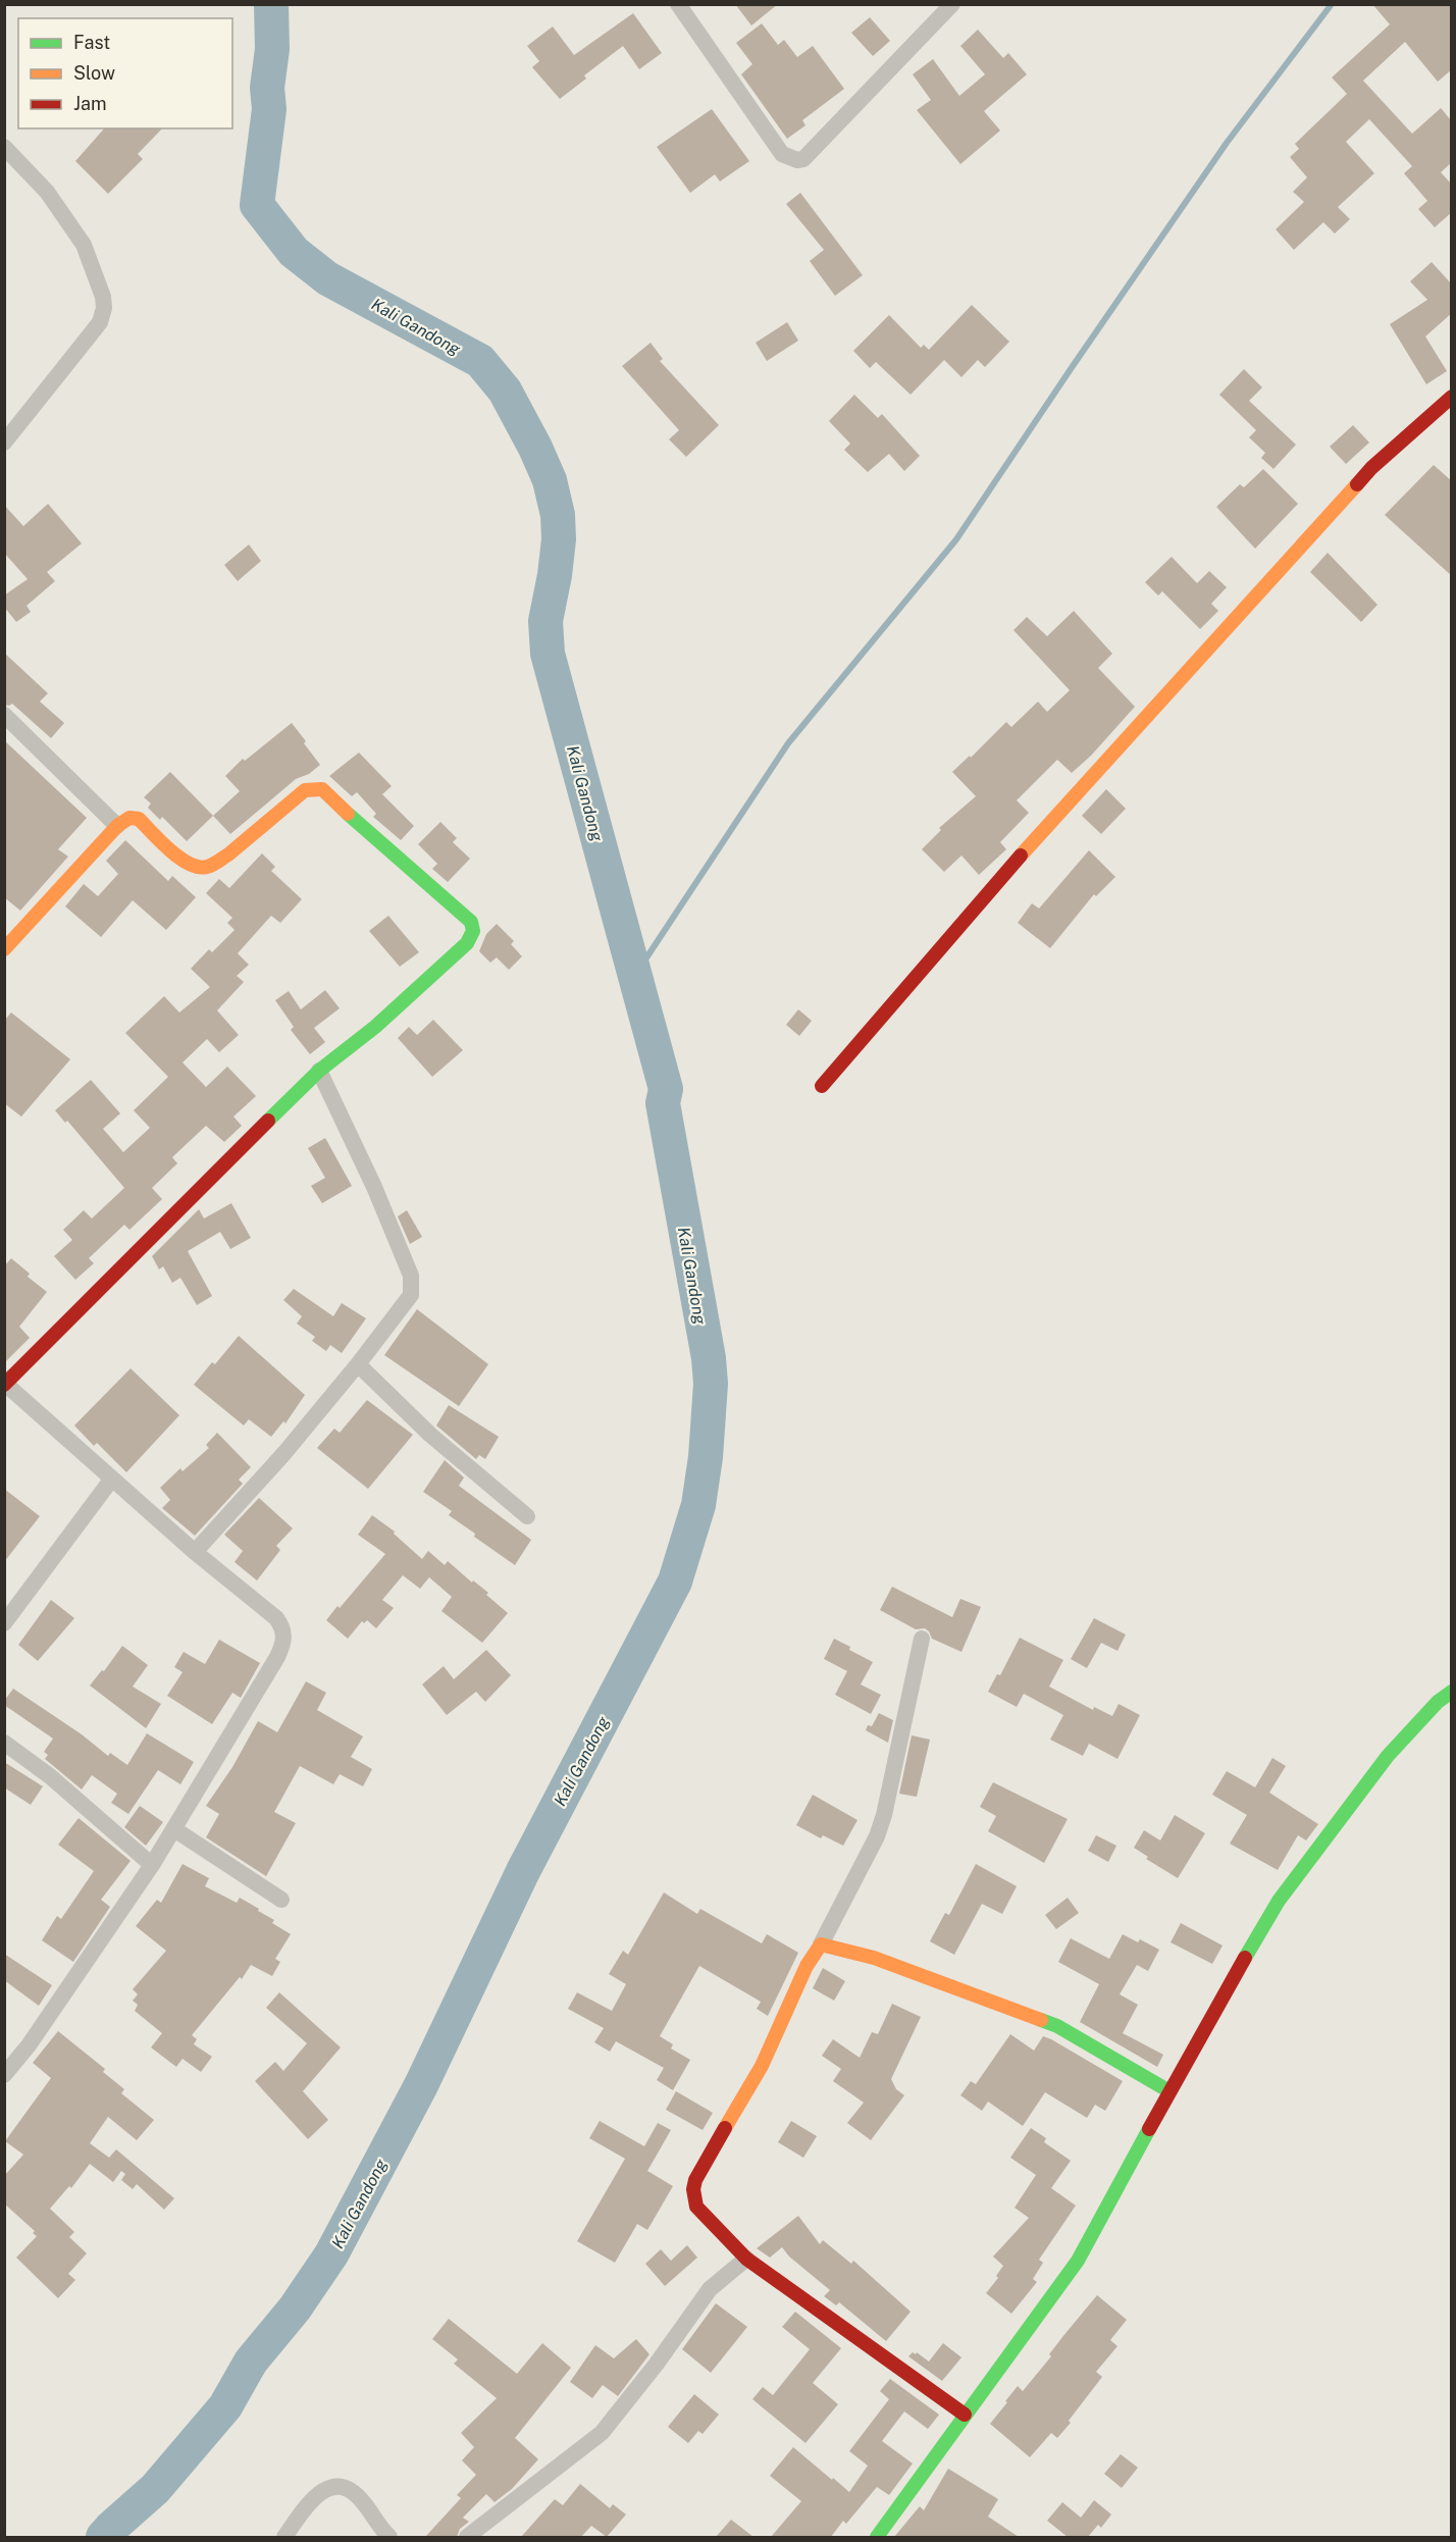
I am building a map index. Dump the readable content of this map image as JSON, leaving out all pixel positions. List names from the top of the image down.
{
  "water": ["Kali Gandong"],
  "legend": ["Fast", "Slow", "Jam"]
}
